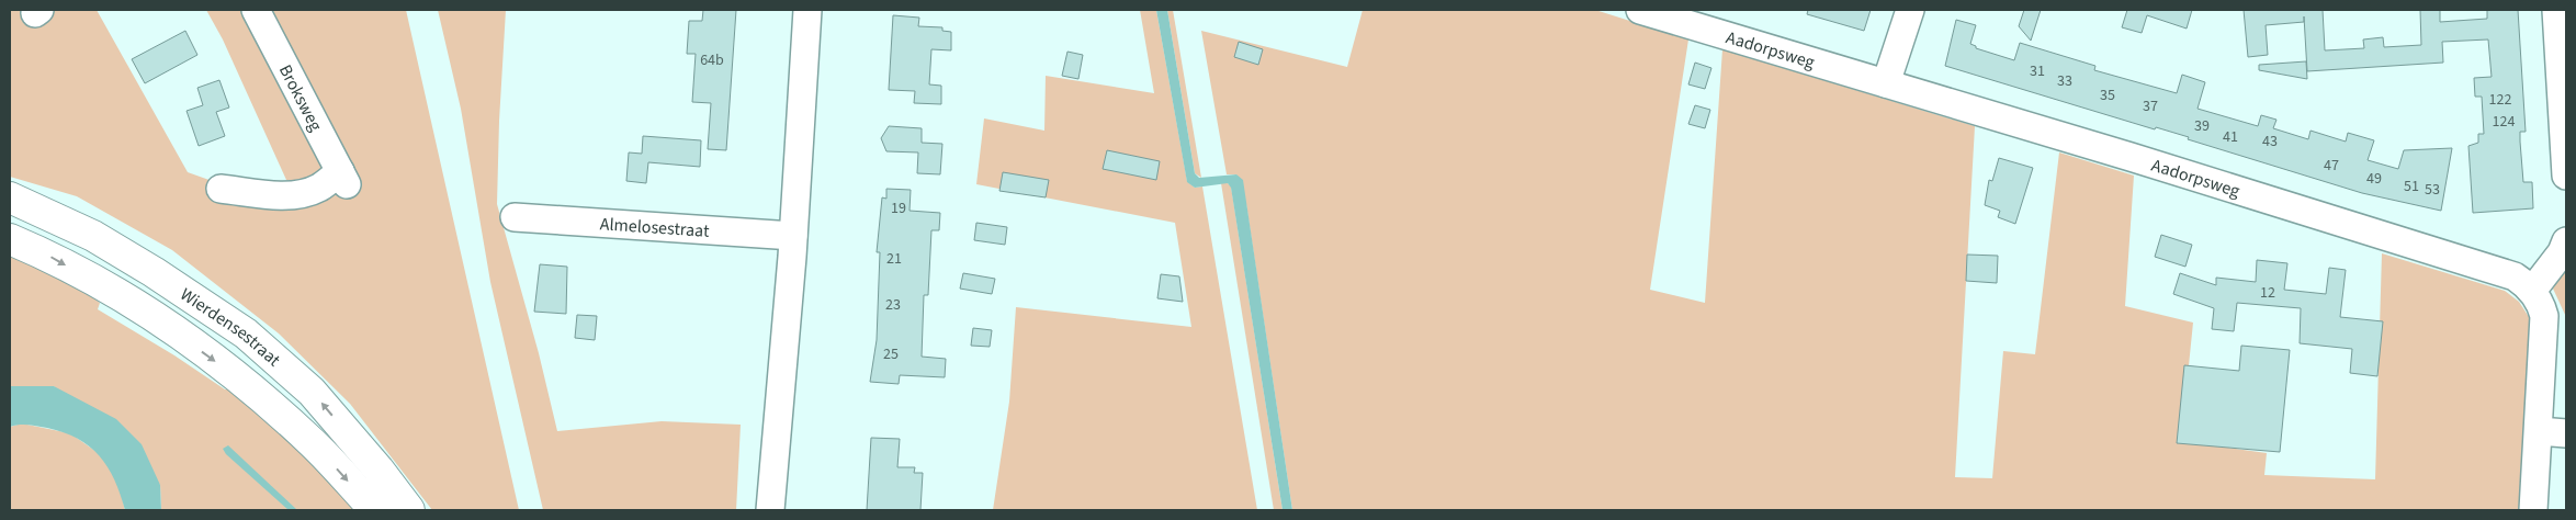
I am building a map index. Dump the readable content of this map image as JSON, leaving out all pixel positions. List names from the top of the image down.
{
  "streets": {
    "main road": ["Wierdensestraat"],
    "street": ["Aadorpsweg", "Broksweg", "Almelosestraat"]
  },
  "house_numbers": [
    "64b",
    "31",
    "33",
    "35",
    "122",
    "37",
    "124",
    "39",
    "41",
    "43",
    "47",
    "49",
    "51",
    "53",
    "19",
    "21",
    "12",
    "23",
    "25"
  ]
}
